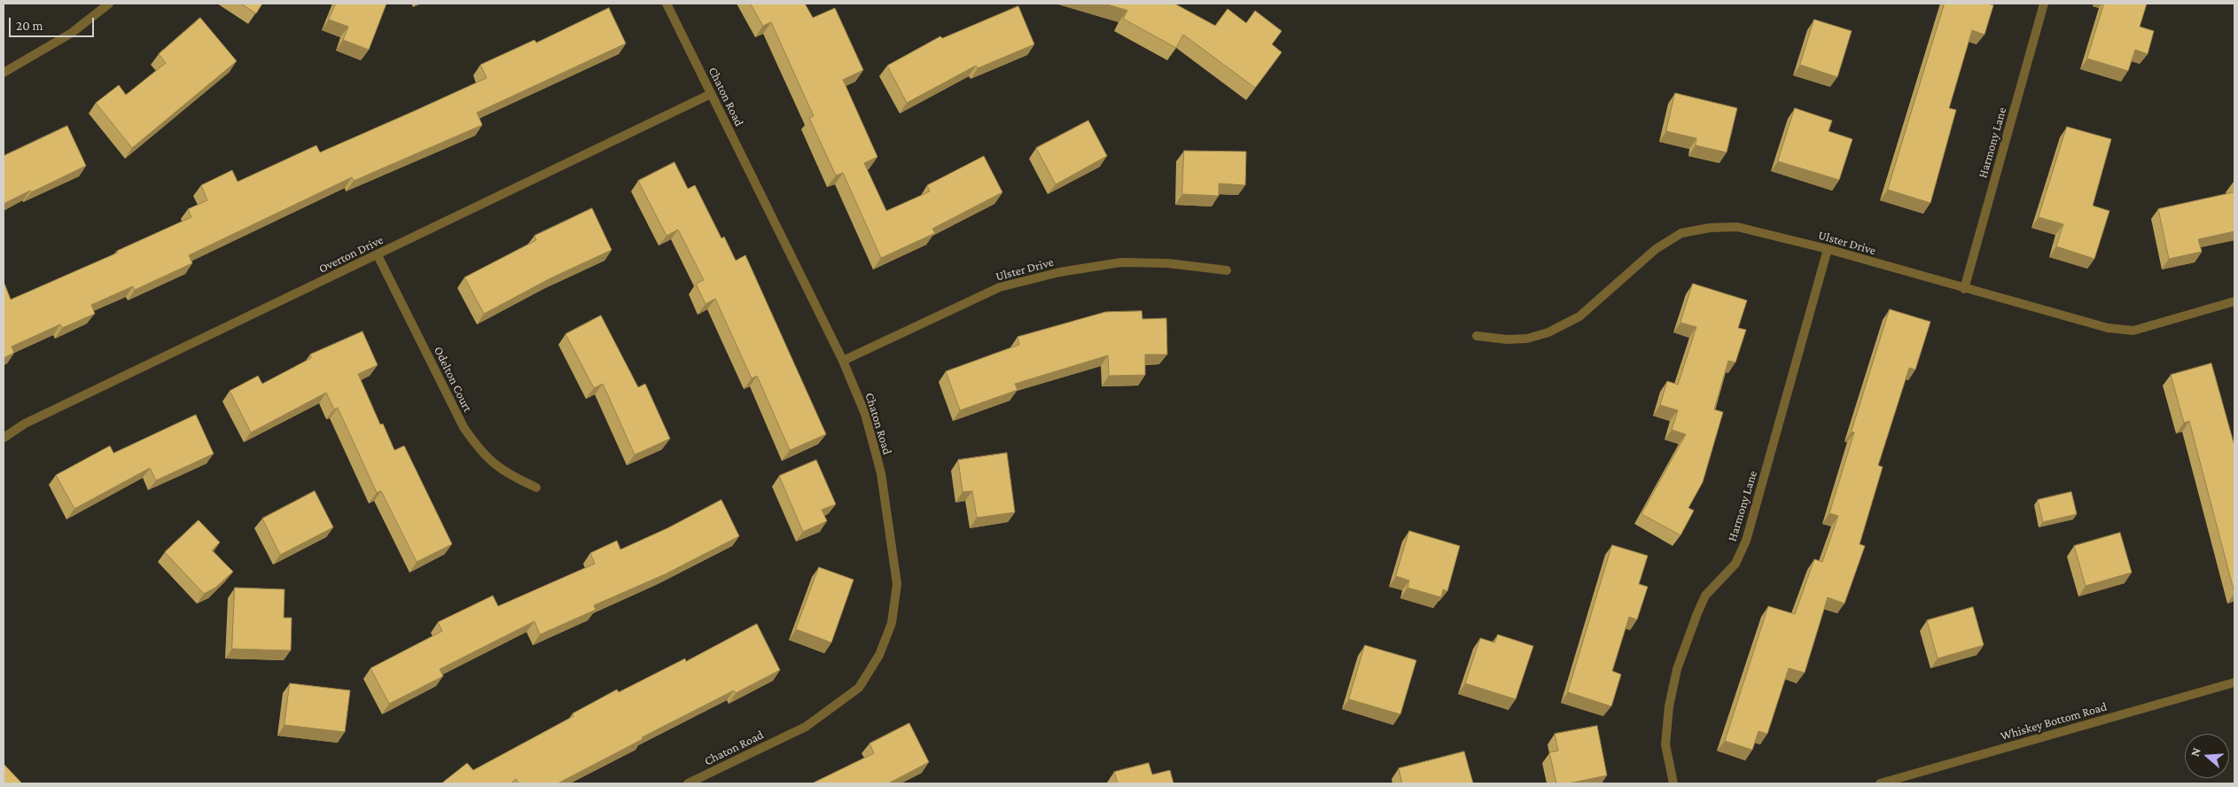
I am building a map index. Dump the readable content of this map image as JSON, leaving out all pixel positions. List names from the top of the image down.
{
  "streets": {
    "street": [
      "Chaton Road",
      "Harmony Lane",
      "Ulster Drive",
      "Overton Drive",
      "Odelton Court",
      "Whiskey Bottom Road"
    ]
  },
  "crossings": [
    ["Chaton Road", "Ulster Drive"],
    ["Chaton Road", "Overton Drive"],
    ["Harmony Lane", "Ulster Drive"],
    ["Overton Drive", "Odelton Court"]
  ],
  "scale_bar": "20 m",
  "north": "left"
}
